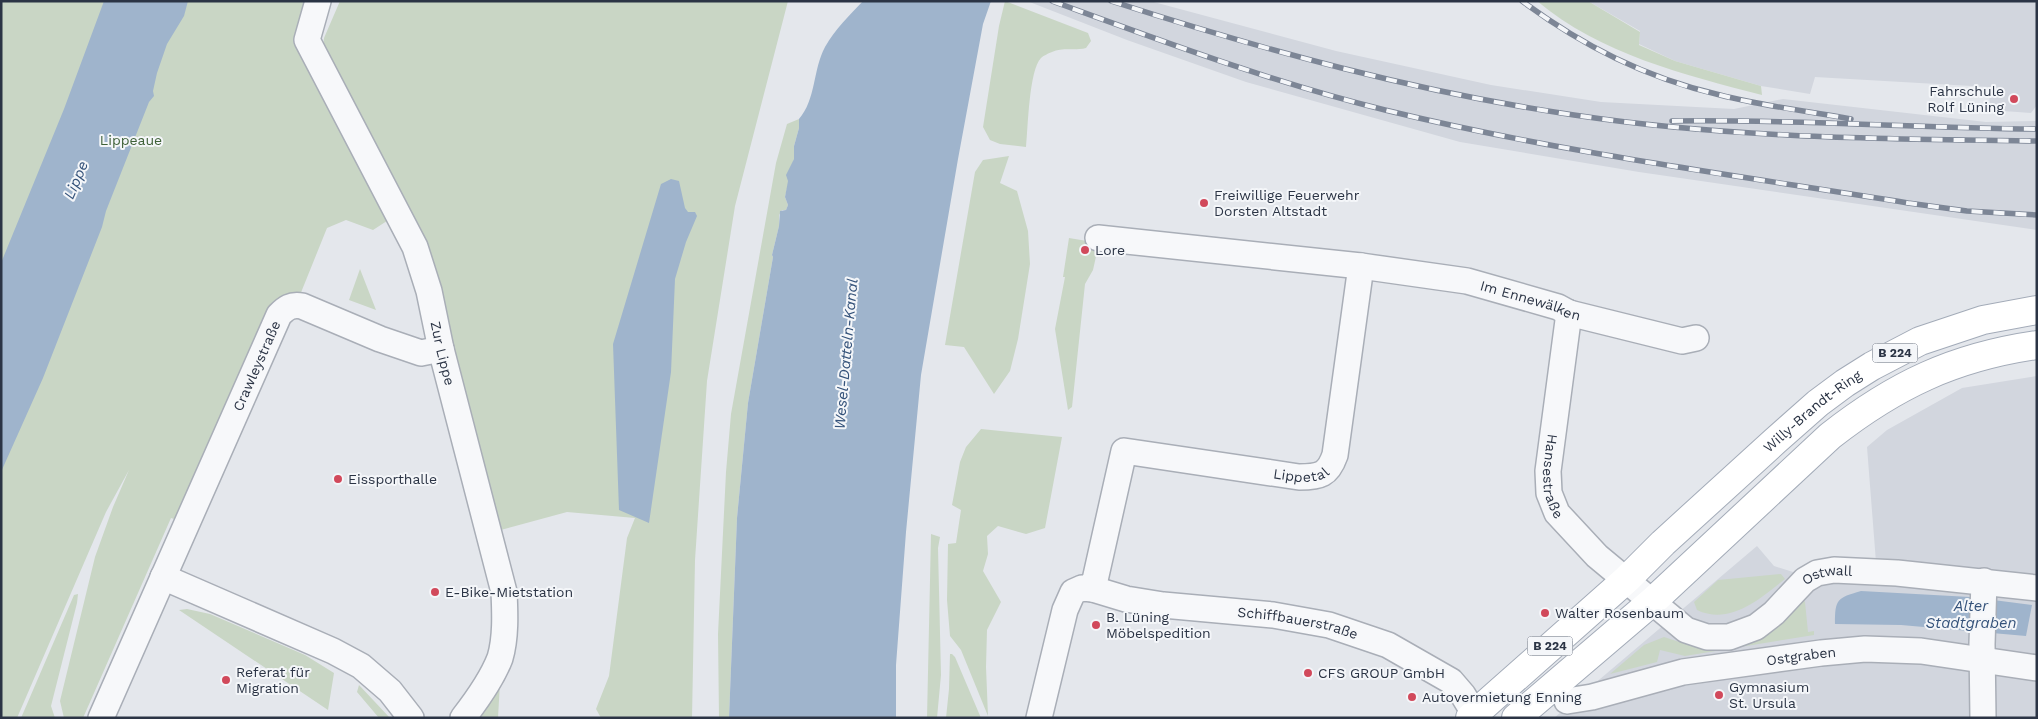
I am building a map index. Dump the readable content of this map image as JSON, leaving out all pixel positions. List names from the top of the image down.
{
  "streets": {
    "main road": ["B 224", "Willy-Brandt-Ring"],
    "street": [
      "Im Ennewälken",
      "Zur Lippe",
      "Crawleystraße",
      "Lippetal",
      "Hansestraße",
      "Ostwall",
      "Schiffbauerstraße",
      "Ostgraben"
    ]
  },
  "crossings": [
    ["Im Ennewälken", "Lippetal"],
    ["Im Ennewälken", "Hansestraße"],
    ["Zur Lippe", "Crawleystraße"],
    ["B 224", "Willy-Brandt-Ring"],
    ["B 224", "Hansestraße"],
    ["B 224", "Ostwall"],
    ["B 224", "Schiffbauerstraße"],
    ["Willy-Brandt-Ring", "Hansestraße"],
    ["Willy-Brandt-Ring", "Ostwall"],
    ["Lippetal", "Schiffbauerstraße"],
    ["Hansestraße", "Ostwall"]
  ],
  "water": ["Lippe", "Wesel-Datteln-Kanal", "Alter Stadtgraben"],
  "parks": ["Lippeaue"],
  "places": [
    "Fahrschule Rolf Lüning",
    "Freiwillige Feuerwehr Dorsten Altstadt",
    "Lore",
    "Eissporthalle",
    "E-Bike-Mietstation",
    "Walter Rosenbaum",
    "B. Lüning Möbelspedition",
    "CFS GROUP GmbH",
    "Referat für Migration",
    "Gymnasium St. Ursula",
    "Autovermietung Enning"
  ]
}
